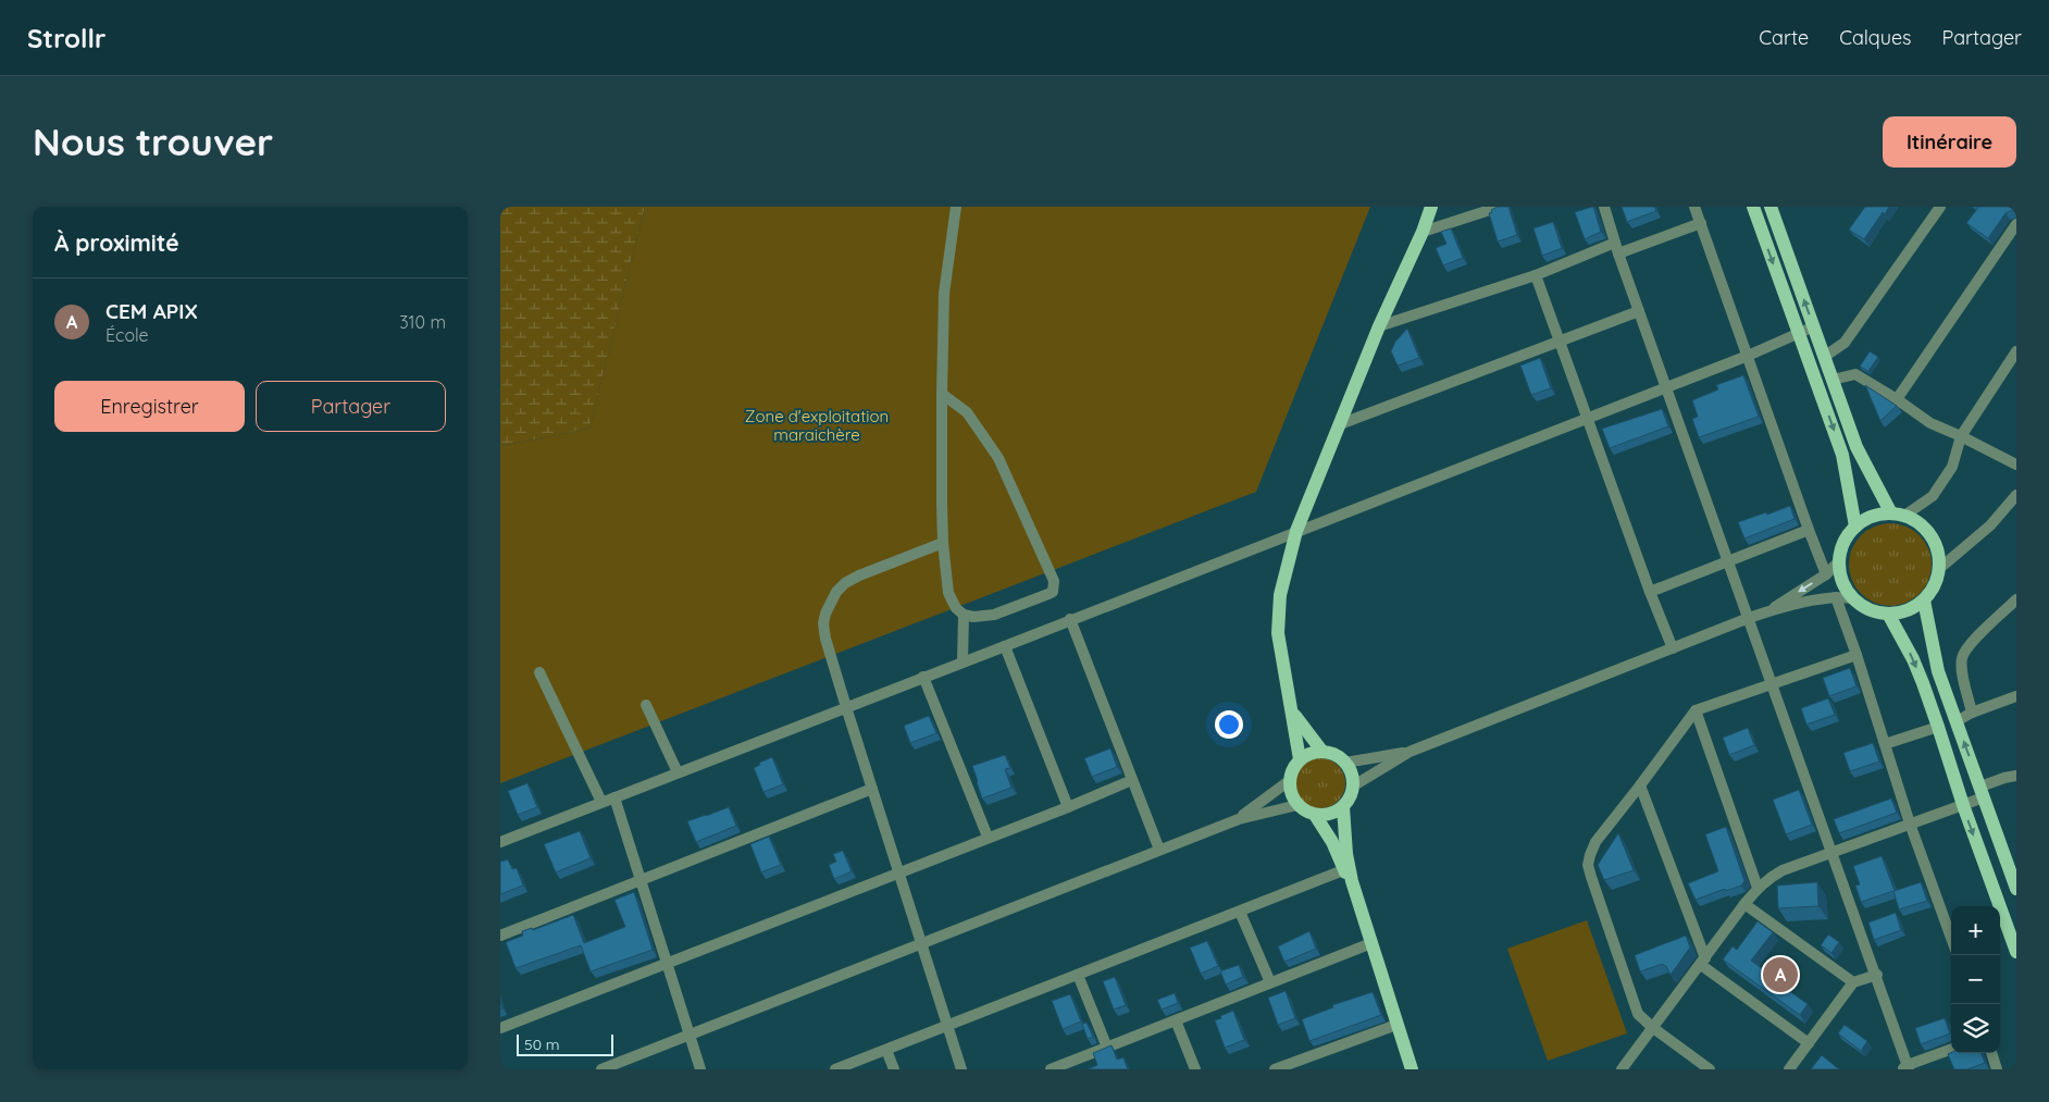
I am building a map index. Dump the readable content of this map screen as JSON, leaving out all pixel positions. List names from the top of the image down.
{
  "parks": ["Zone d'exploitation maraichère"],
  "scale_bar": "50 m",
  "page": {
    "header": "Strollr",
    "nav": ["Carte", "Calques", "Partager"],
    "buttons": [
      "Itinéraire",
      ["Enregistrer", "Partager"]
    ],
    "title": "Nous trouver",
    "heading": "À proximité",
    "list": [
      {
        "mark": "A",
        "name": "CEM APIX",
        "note": "École",
        "value": "310 m"
      }
    ],
    "map_buttons": ["+", "−"],
    "pins": "A",
    "scale": "50 m"
  }
}
